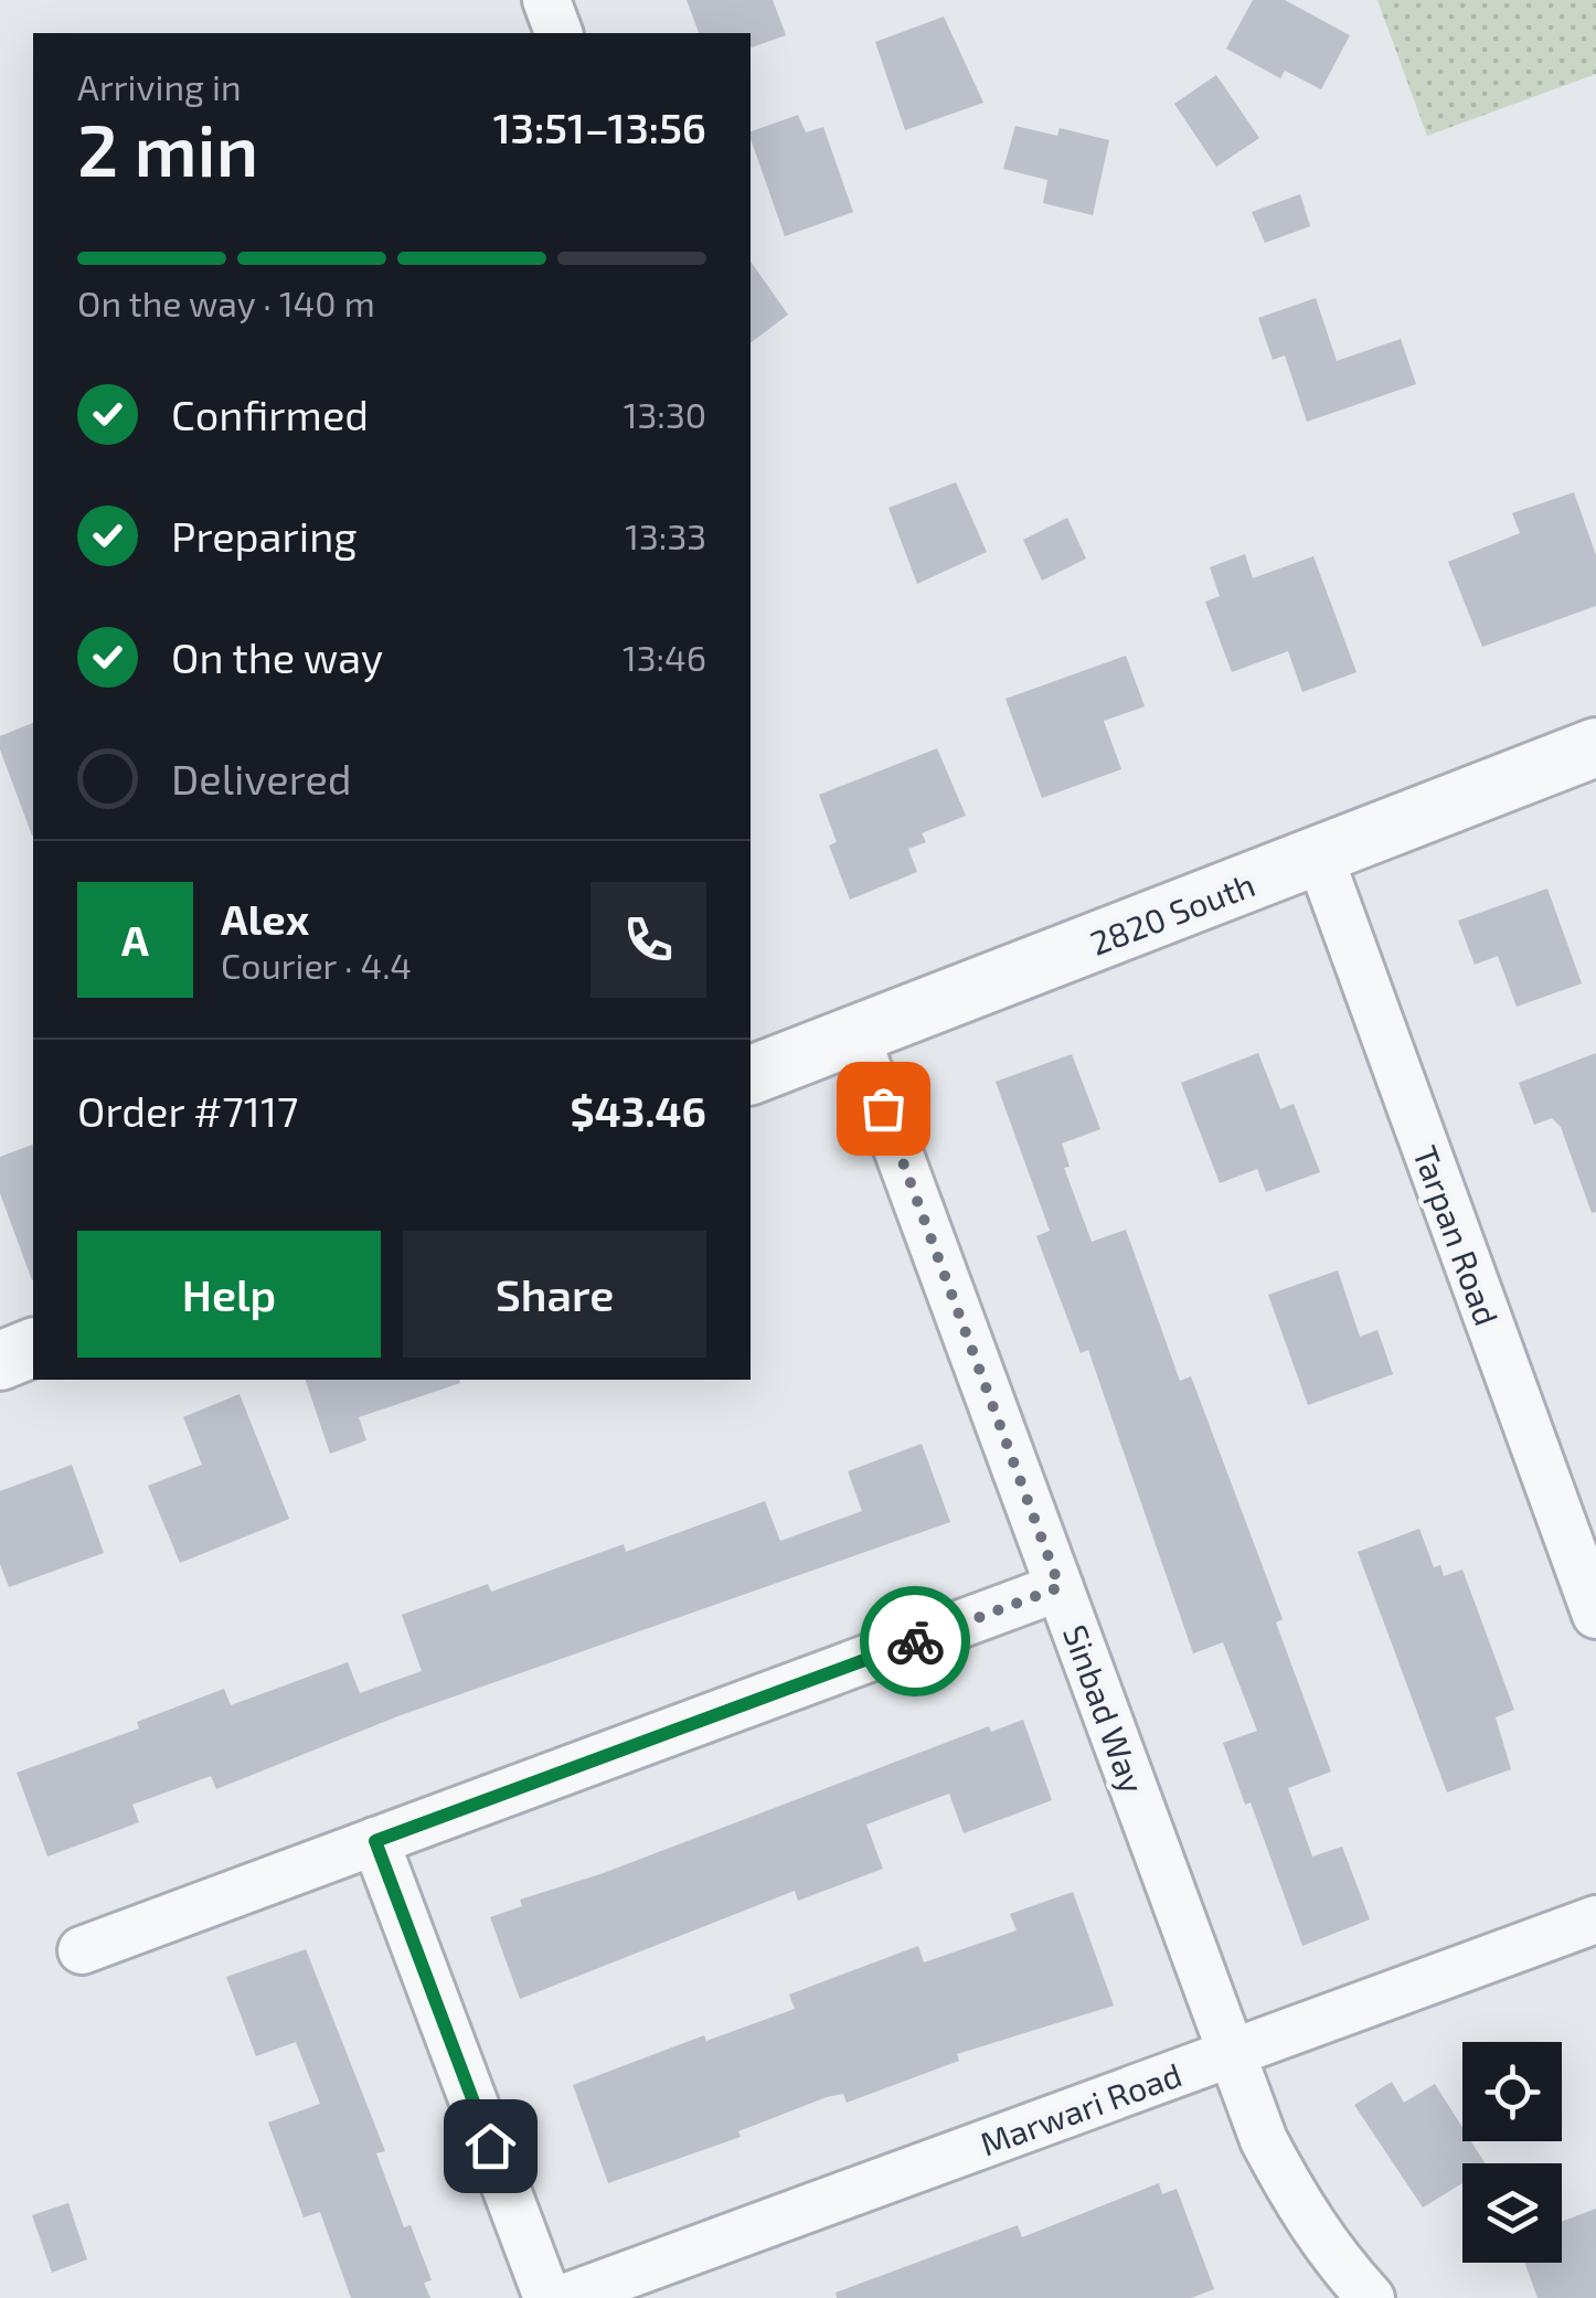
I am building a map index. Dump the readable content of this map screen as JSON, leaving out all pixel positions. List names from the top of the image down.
{
  "streets": {
    "street": [
      "2820 South",
      "Tarpan Road",
      "Sinbad Way",
      "Marwari Road"
    ]
  },
  "crossings": [
    ["2820 South", "Tarpan Road"],
    ["2820 South", "Sinbad Way"],
    ["Sinbad Way", "Marwari Road"]
  ],
  "page": {
    "heading": ["2 min", "Arriving in", "13:51–13:56"],
    "panel": [
      "Alex",
      "Courier · 4.4",
      "Order #7117",
      "$43.46"
    ],
    "bar": "On the way · 140 m",
    "list": [
      ["Confirmed", "13:30"],
      ["Preparing", "13:33"],
      ["On the way", "13:46"],
      "Delivered"
    ],
    "round": "A",
    "buttons": ["Help", "Share"]
  }
}
